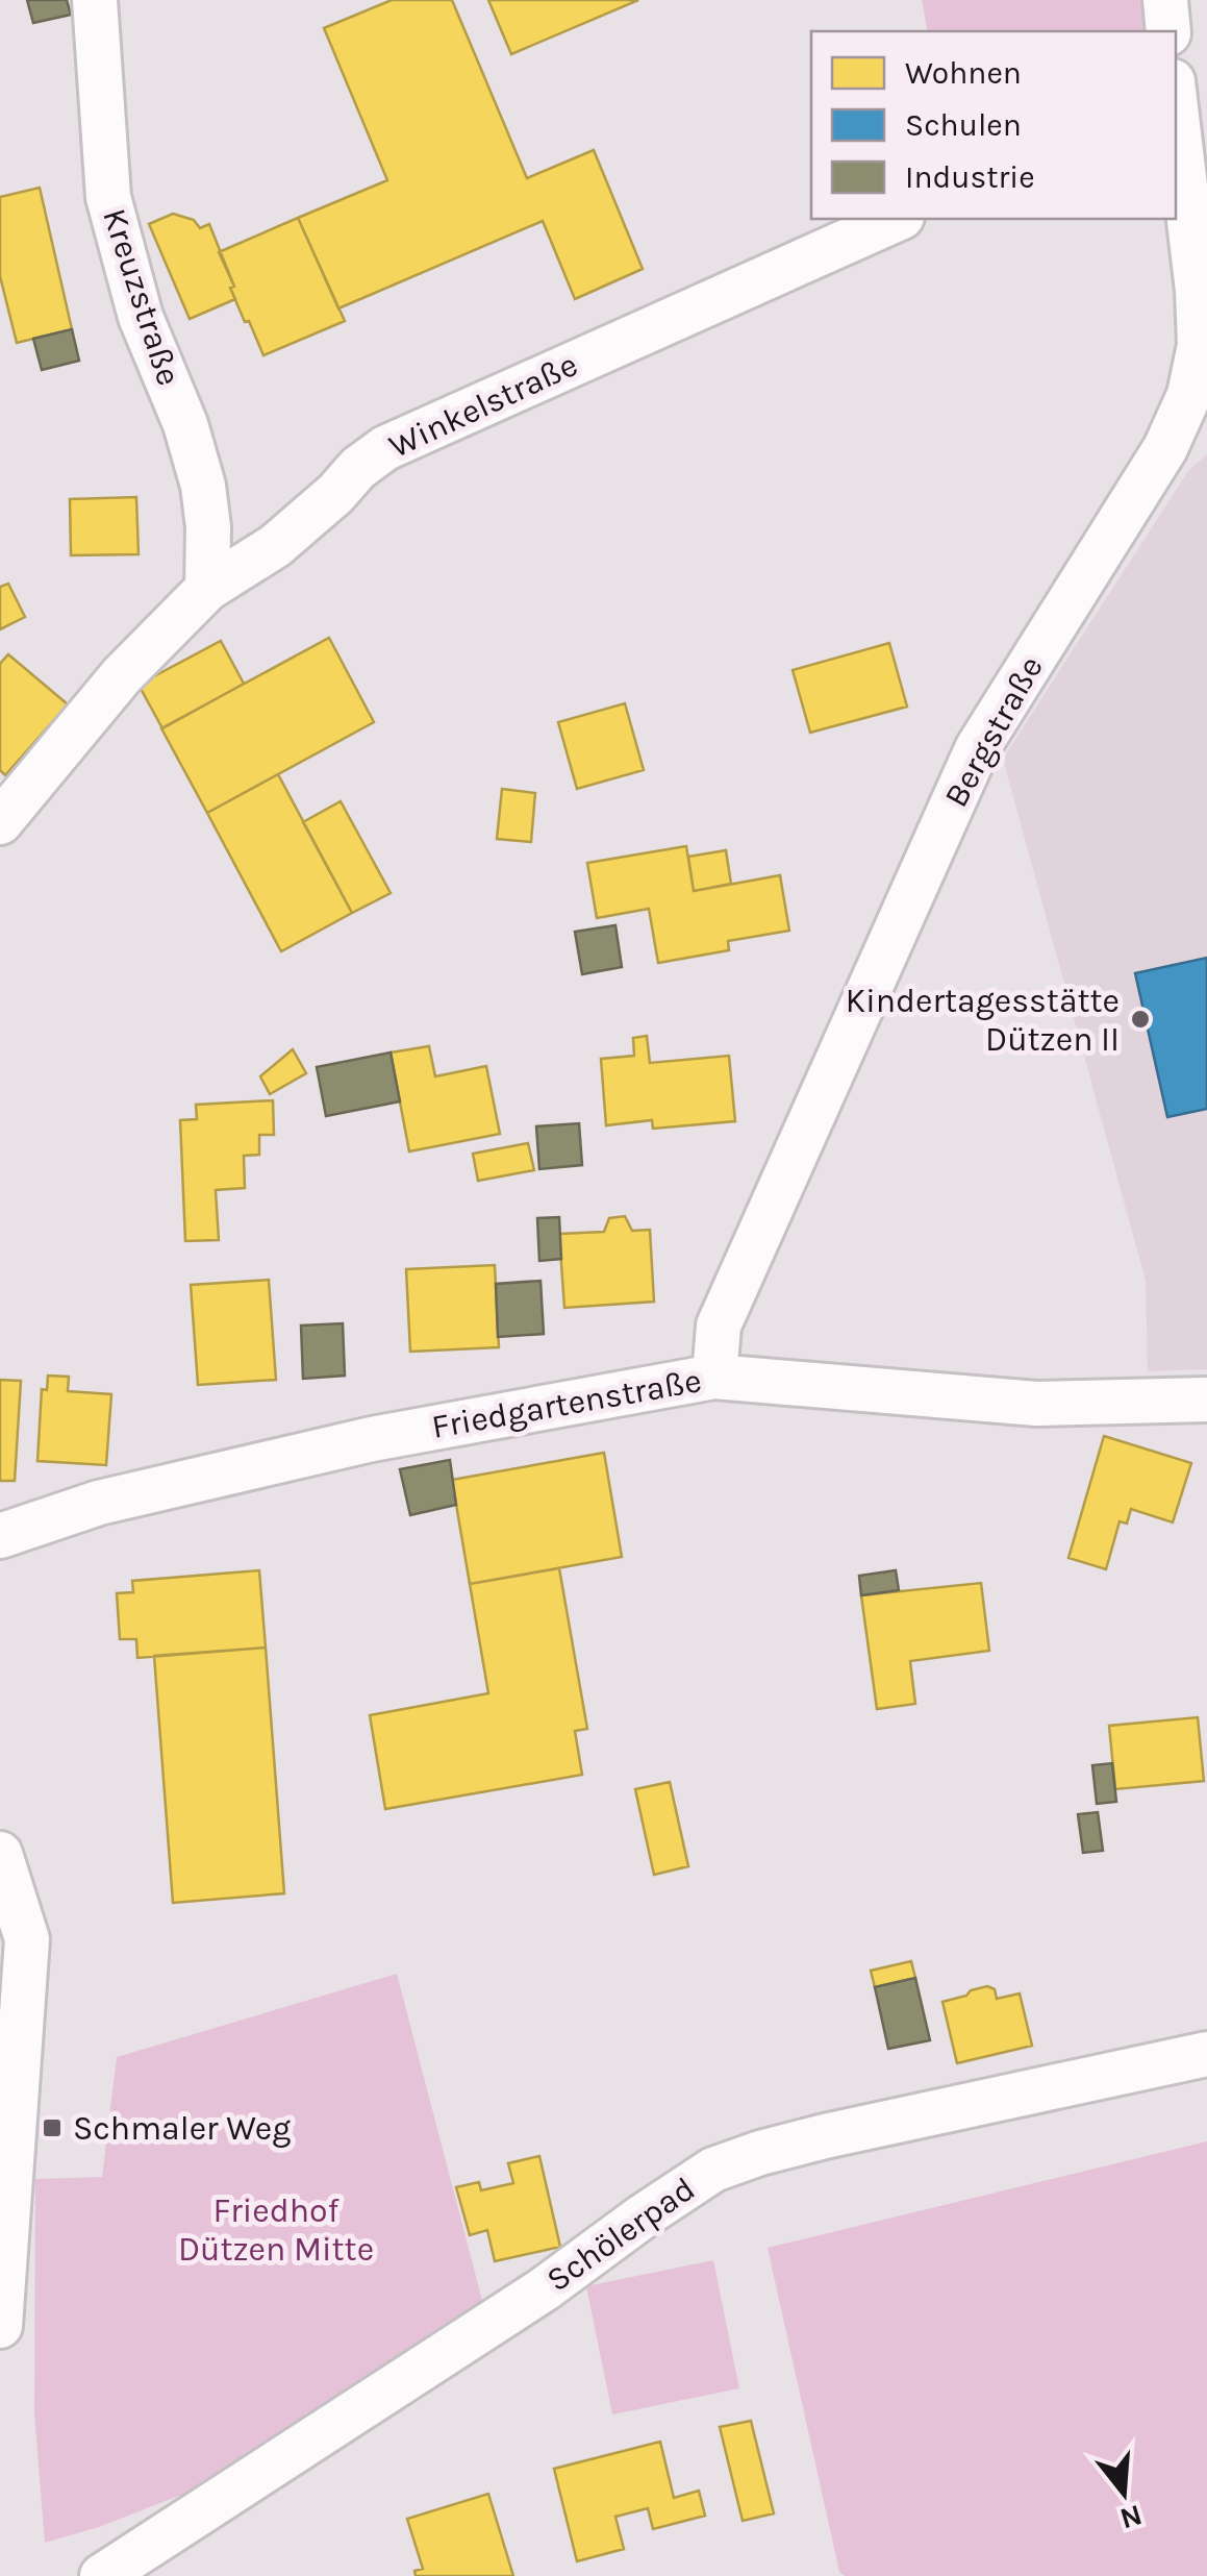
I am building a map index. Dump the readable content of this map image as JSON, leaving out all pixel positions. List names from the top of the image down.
{
  "streets": {
    "street": [
      "Kreuzstraße",
      "Winkelstraße",
      "Bergstraße",
      "Friedgartenstraße",
      "Schölerpad"
    ]
  },
  "crossings": [
    ["Kreuzstraße", "Winkelstraße"],
    ["Bergstraße", "Friedgartenstraße"]
  ],
  "parks": ["Friedhof Dützen Mitte"],
  "places": {
    "other": ["Kindertagesstätte Dützen II"],
    "transit": ["Schmaler Weg"]
  },
  "legend": ["Wohnen", "Schulen", "Industrie"],
  "north": "bottom"
}
